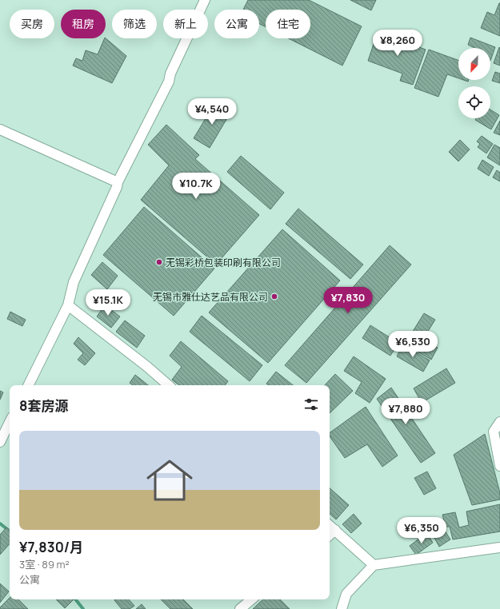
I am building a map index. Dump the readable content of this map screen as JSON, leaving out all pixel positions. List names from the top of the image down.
{
  "places": ["无锡彩桥包装印刷有限公司", "无锡市雅仕达艺品有限公司"],
  "north": "bottom left",
  "page": {
    "chip": [
      "买房",
      "租房",
      "筛选",
      "新上",
      "公寓",
      "住宅"
    ],
    "price": [
      "¥8,260",
      "¥4,540",
      "¥10.7K",
      "¥7,830",
      "¥15.1K",
      "¥6,530",
      "¥7,880",
      "¥6,350"
    ],
    "heading": "8套房源",
    "list": [
      {
        "name": "¥7,830/月",
        "note": "3室 · 89 m² · 公寓"
      }
    ]
  }
}
